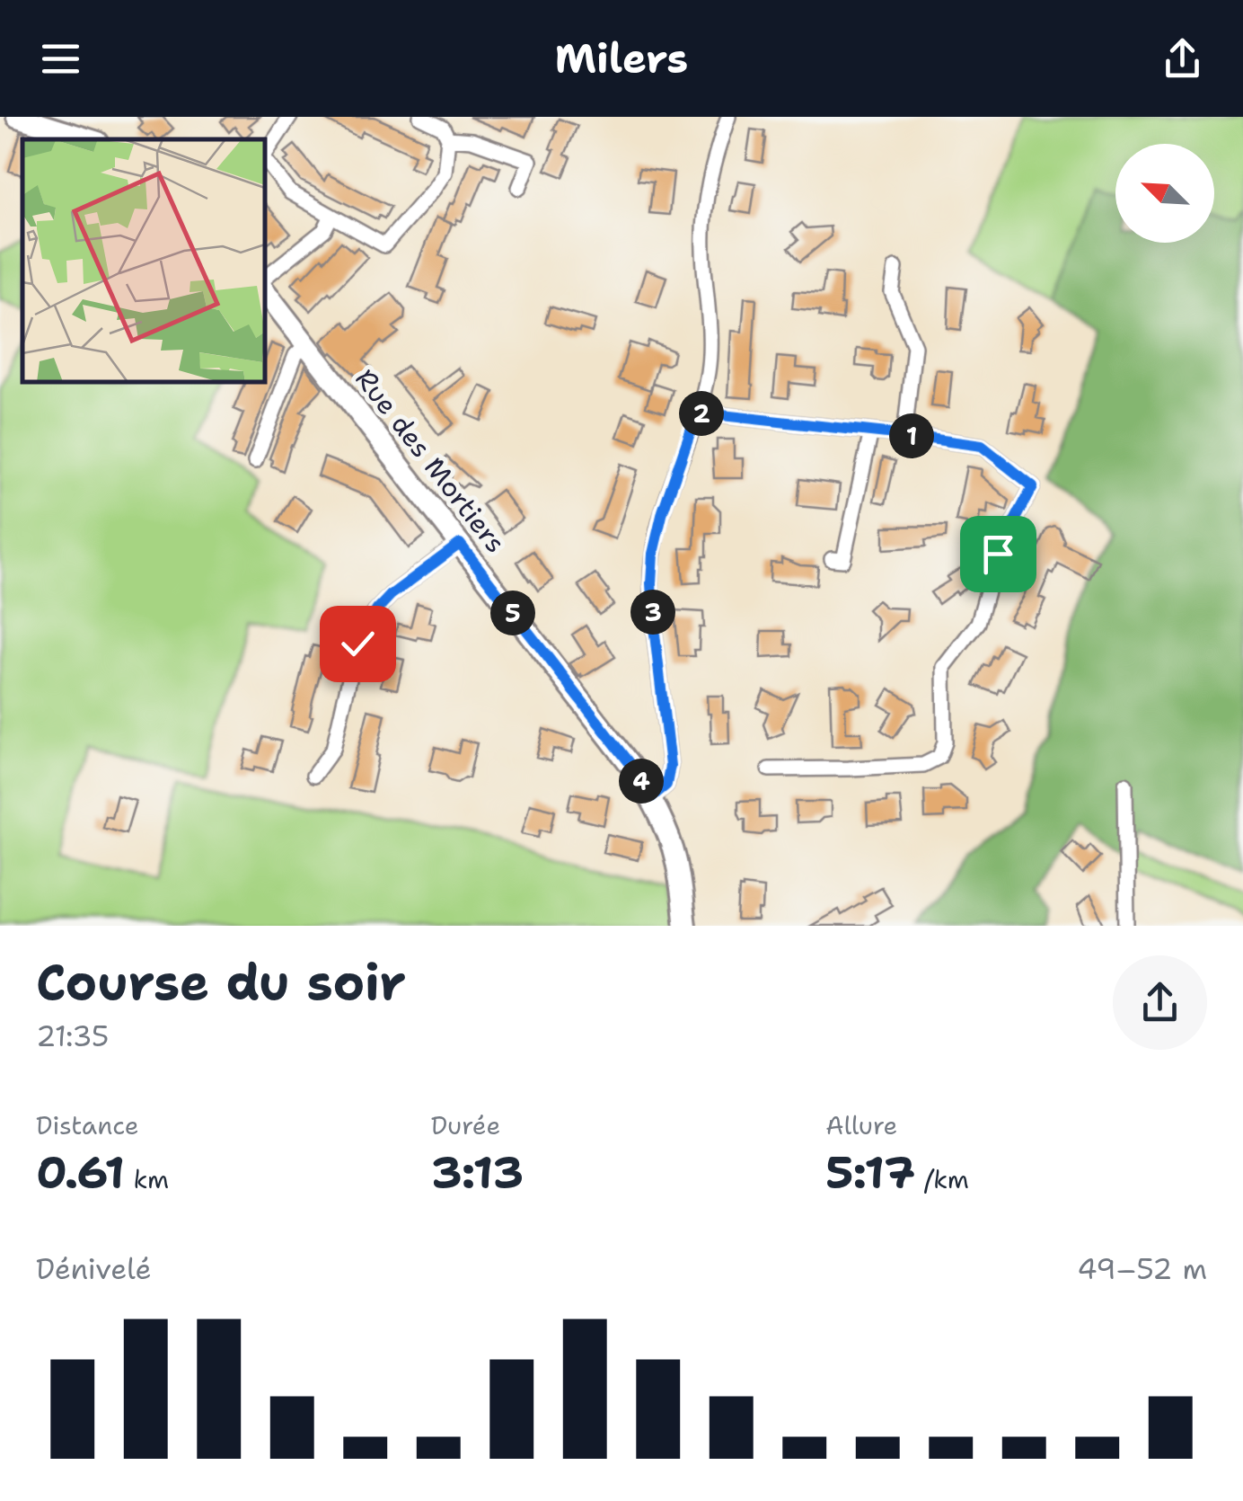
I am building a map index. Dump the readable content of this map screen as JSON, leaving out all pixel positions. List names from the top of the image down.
{
  "streets": {
    "street": ["Rue des Mortiers"]
  },
  "north": "top left",
  "page": {
    "header": "Milers",
    "pins": [
      "2",
      "1",
      "3",
      "5",
      "4"
    ],
    "heading": ["Course du soir", "21:35"],
    "stats": [
      ["Distance", "0.61 km"],
      ["Durée", "3:13"],
      ["Allure", "5:17 /km"]
    ],
    "chart": ["Dénivelé", "49–52 m"]
  }
}
